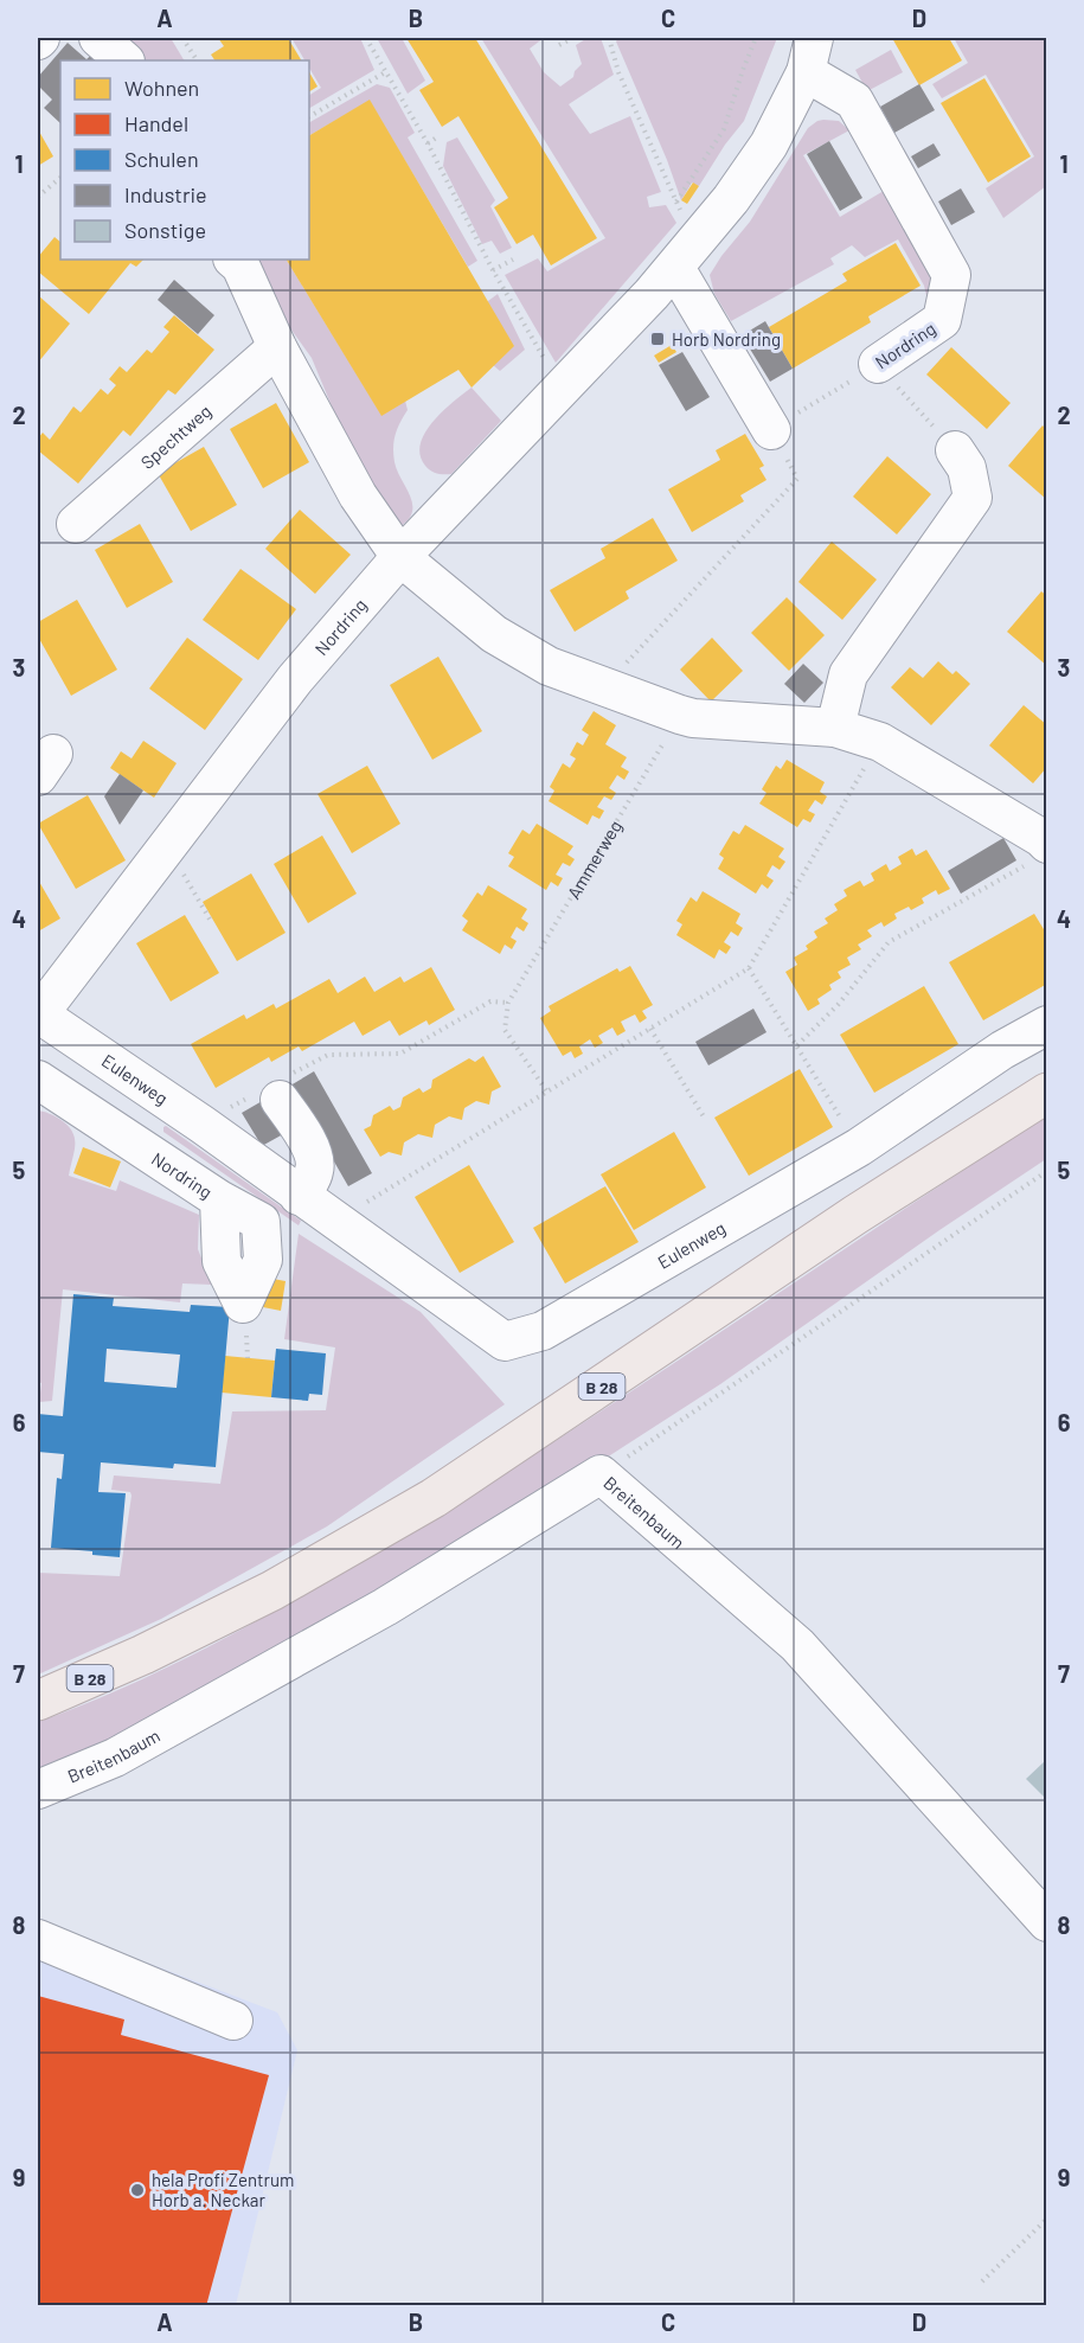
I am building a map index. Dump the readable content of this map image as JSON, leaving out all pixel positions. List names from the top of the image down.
{
  "streets": {
    "main road": ["B 28"],
    "street": [
      "Nordring",
      "Spechtweg",
      "Eulenweg",
      "Breitenbaum"
    ],
    "path": ["Ammerweg"]
  },
  "crossings": [
    ["Nordring", "Eulenweg"]
  ],
  "places": {
    "transit": ["Horb Nordring"],
    "other": ["hela Profi Zentrum Horb a. Neckar"]
  },
  "legend": [
    "Wohnen",
    "Handel",
    "Schulen",
    "Industrie",
    "Sonstige"
  ],
  "grid": {
    "columns": [
      "A",
      "B",
      "C",
      "D"
    ],
    "rows": [
      "1",
      "2",
      "3",
      "4",
      "5",
      "6",
      "7",
      "8",
      "9"
    ]
  }
}
